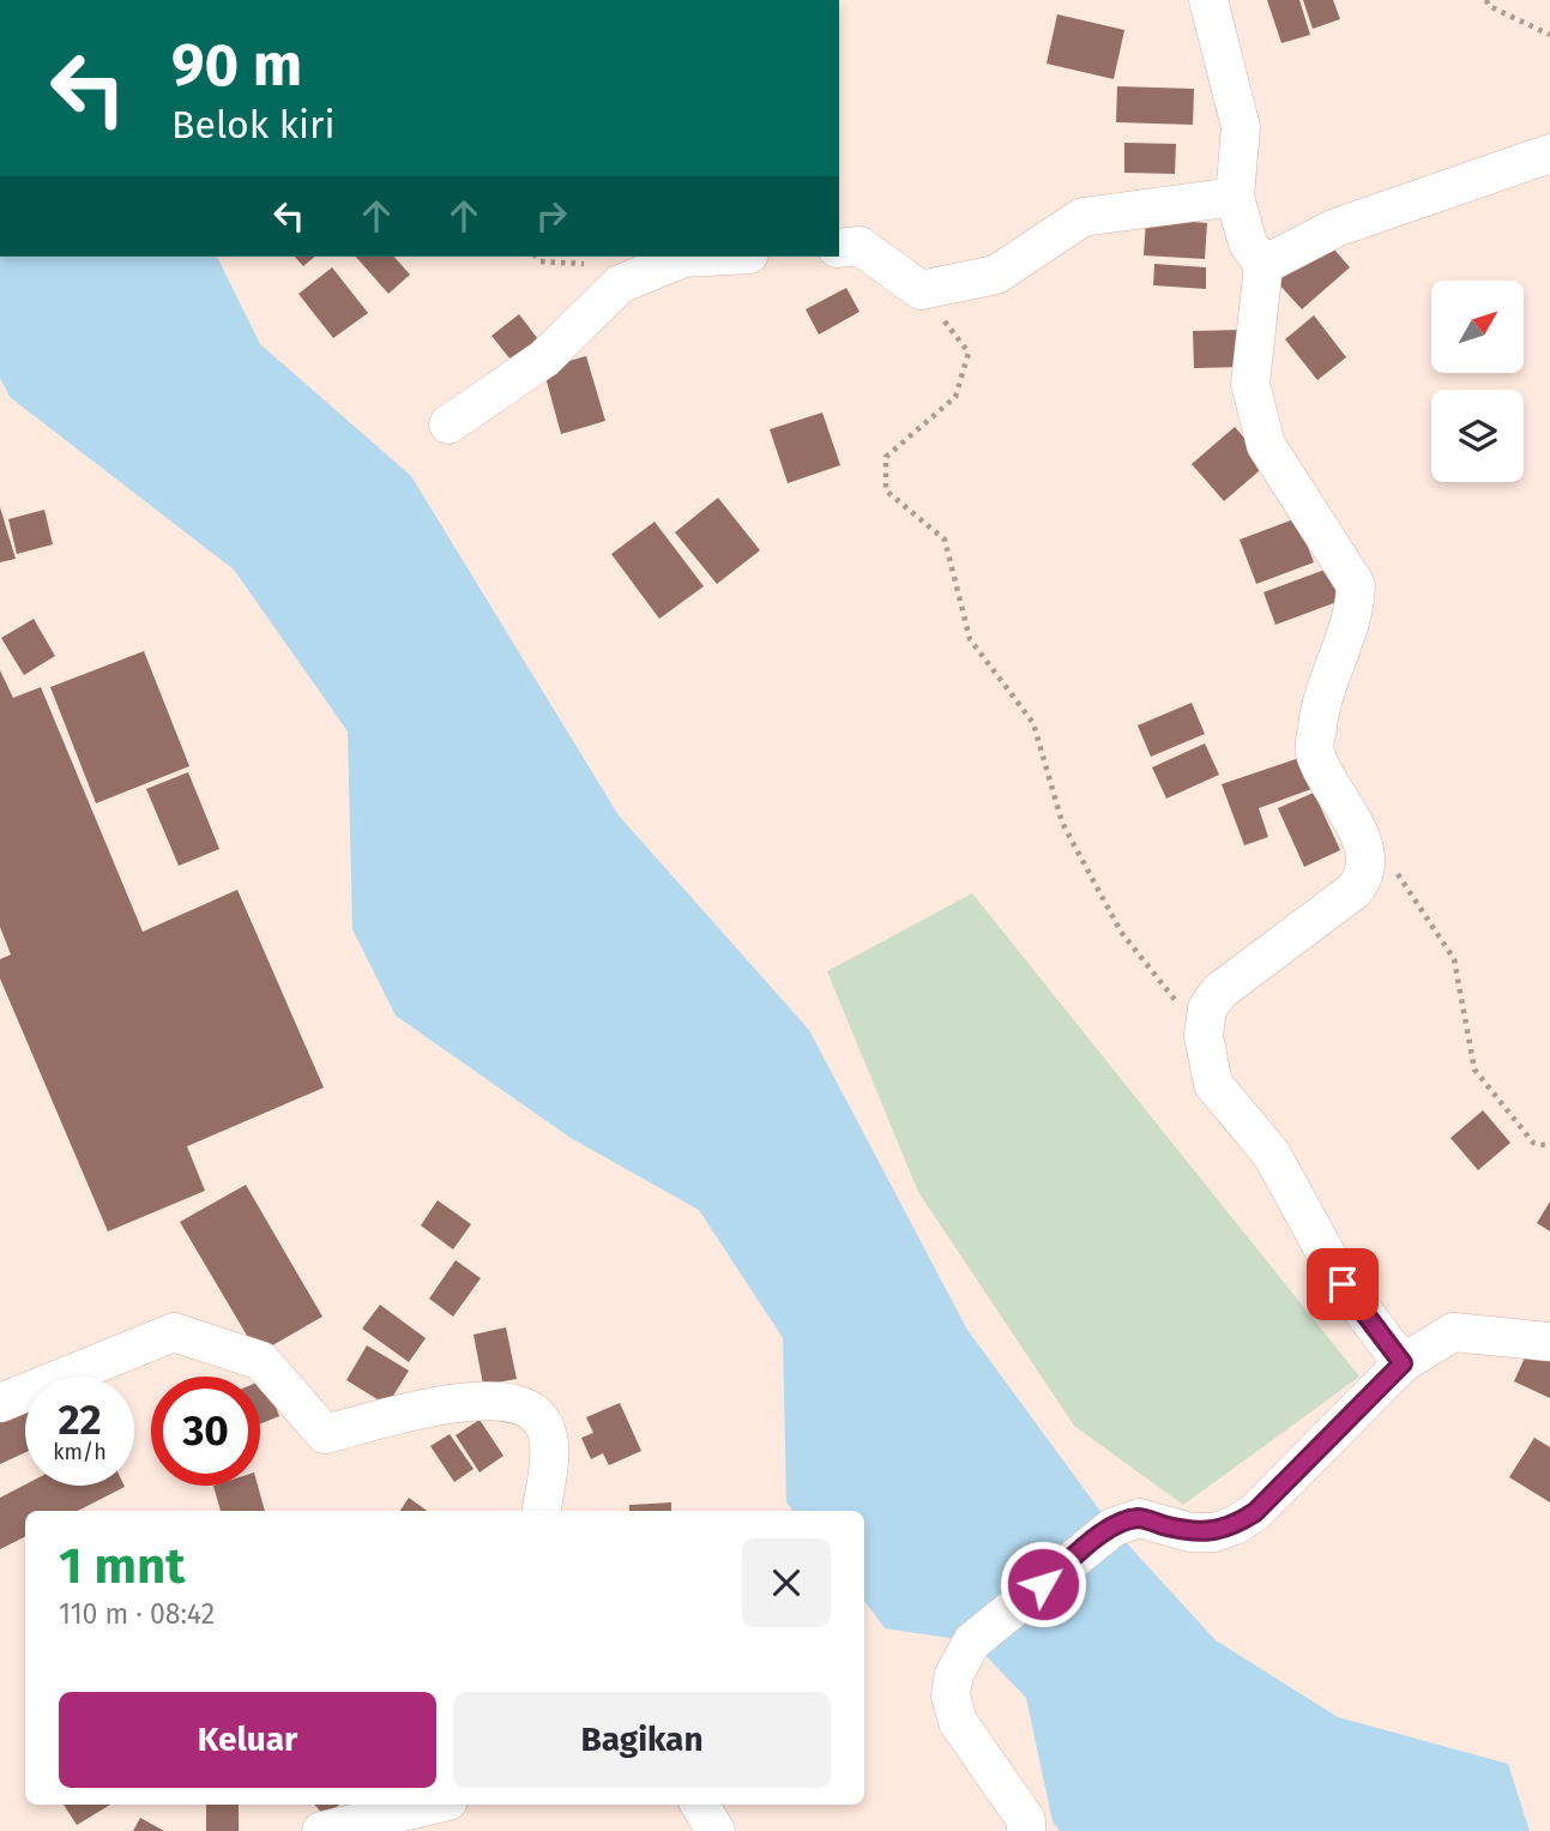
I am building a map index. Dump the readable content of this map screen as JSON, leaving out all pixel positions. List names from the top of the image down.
{
  "north": "top right",
  "page": {
    "turn": ["90 m", "Belok kiri"],
    "speed": "22 km/h",
    "limit": "30",
    "heading": ["1 mnt", "110 m · 08:42"],
    "buttons": ["Keluar", "Bagikan"]
  }
}
